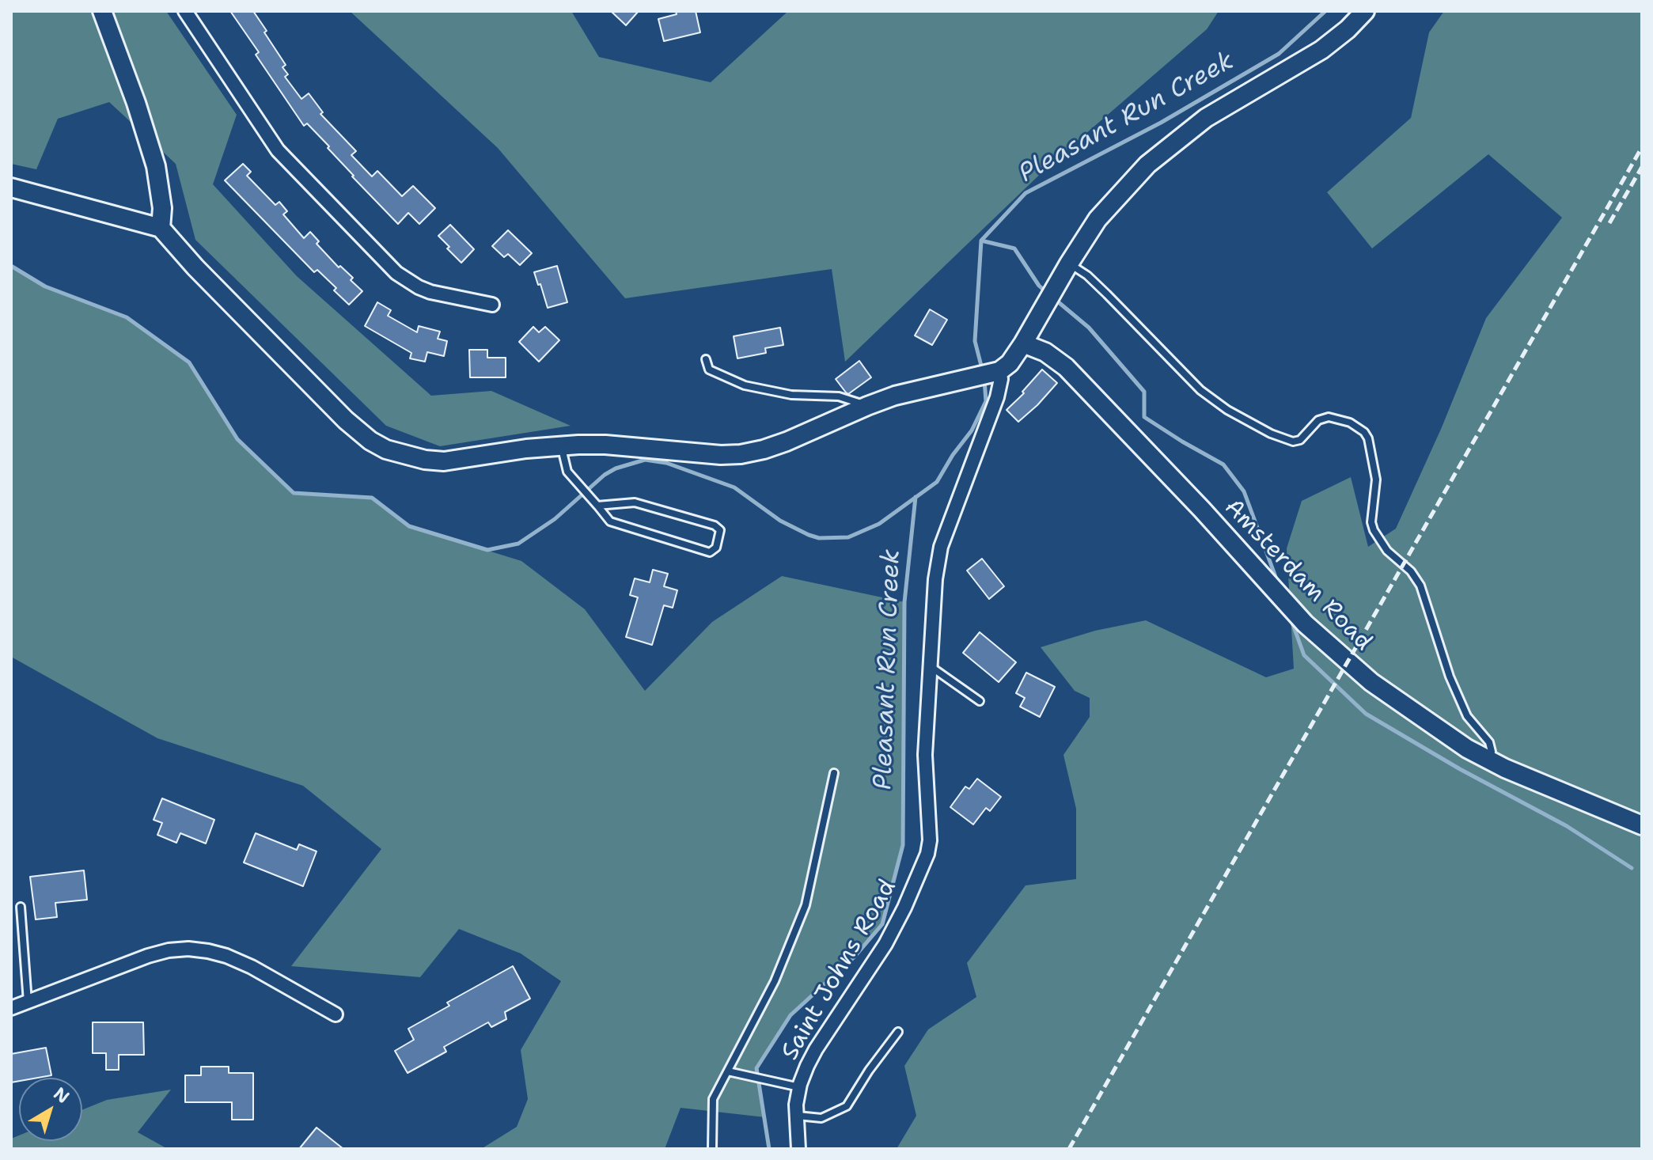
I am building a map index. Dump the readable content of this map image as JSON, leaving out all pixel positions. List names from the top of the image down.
{
  "streets": {
    "street": ["Amsterdam Road", "Saint Johns Road"]
  },
  "water": ["Pleasant Run Creek"],
  "north": "top right"
}
